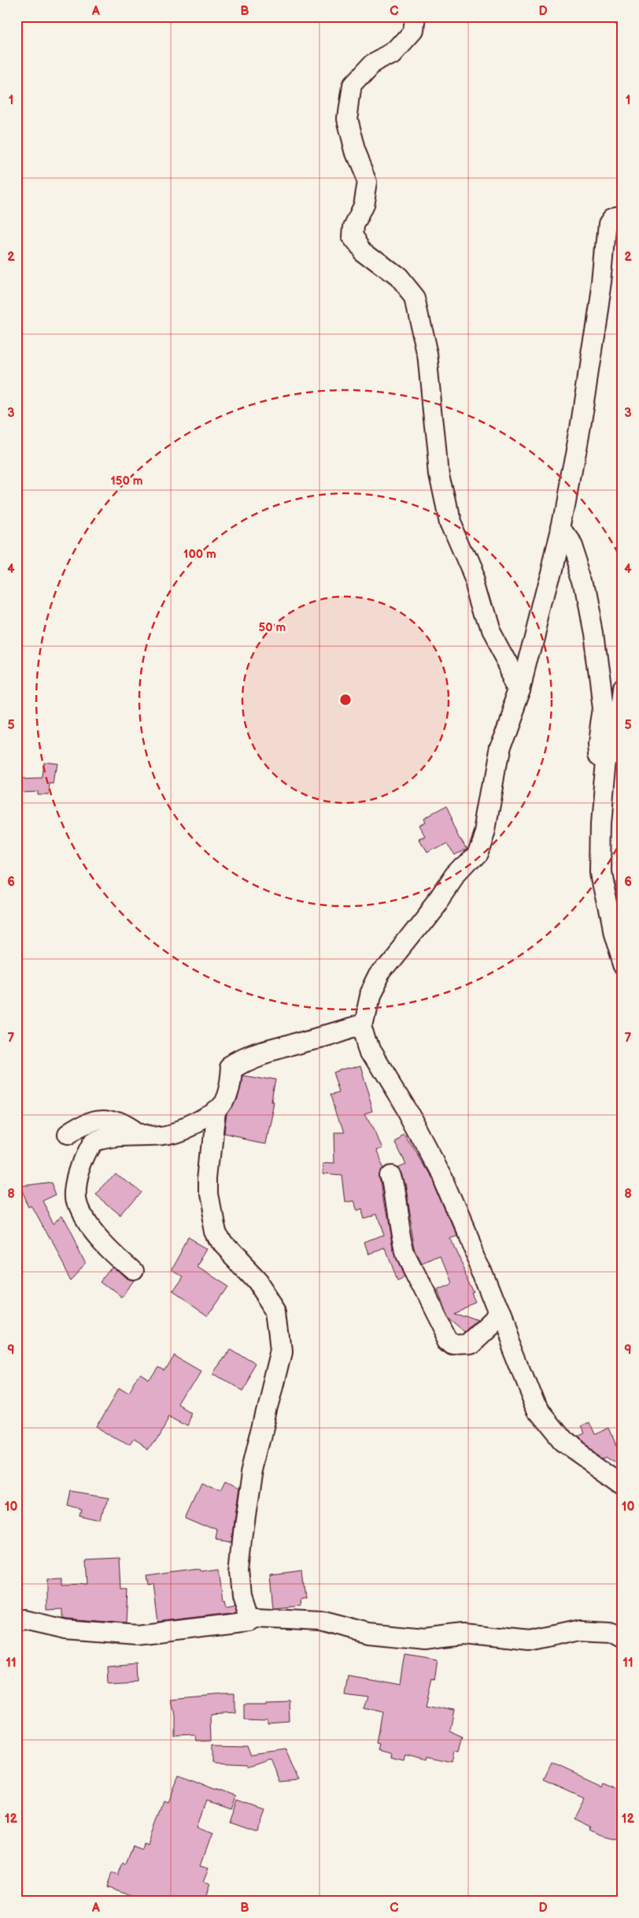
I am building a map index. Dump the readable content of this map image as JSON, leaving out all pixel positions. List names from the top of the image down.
{
  "grid": {
    "columns": [
      "A",
      "B",
      "C",
      "D"
    ],
    "rows": [
      "1",
      "2",
      "3",
      "4",
      "5",
      "6",
      "7",
      "8",
      "9",
      "10",
      "11",
      "12"
    ]
  },
  "rings": ["150 m", "100 m", "50 m"]
}
